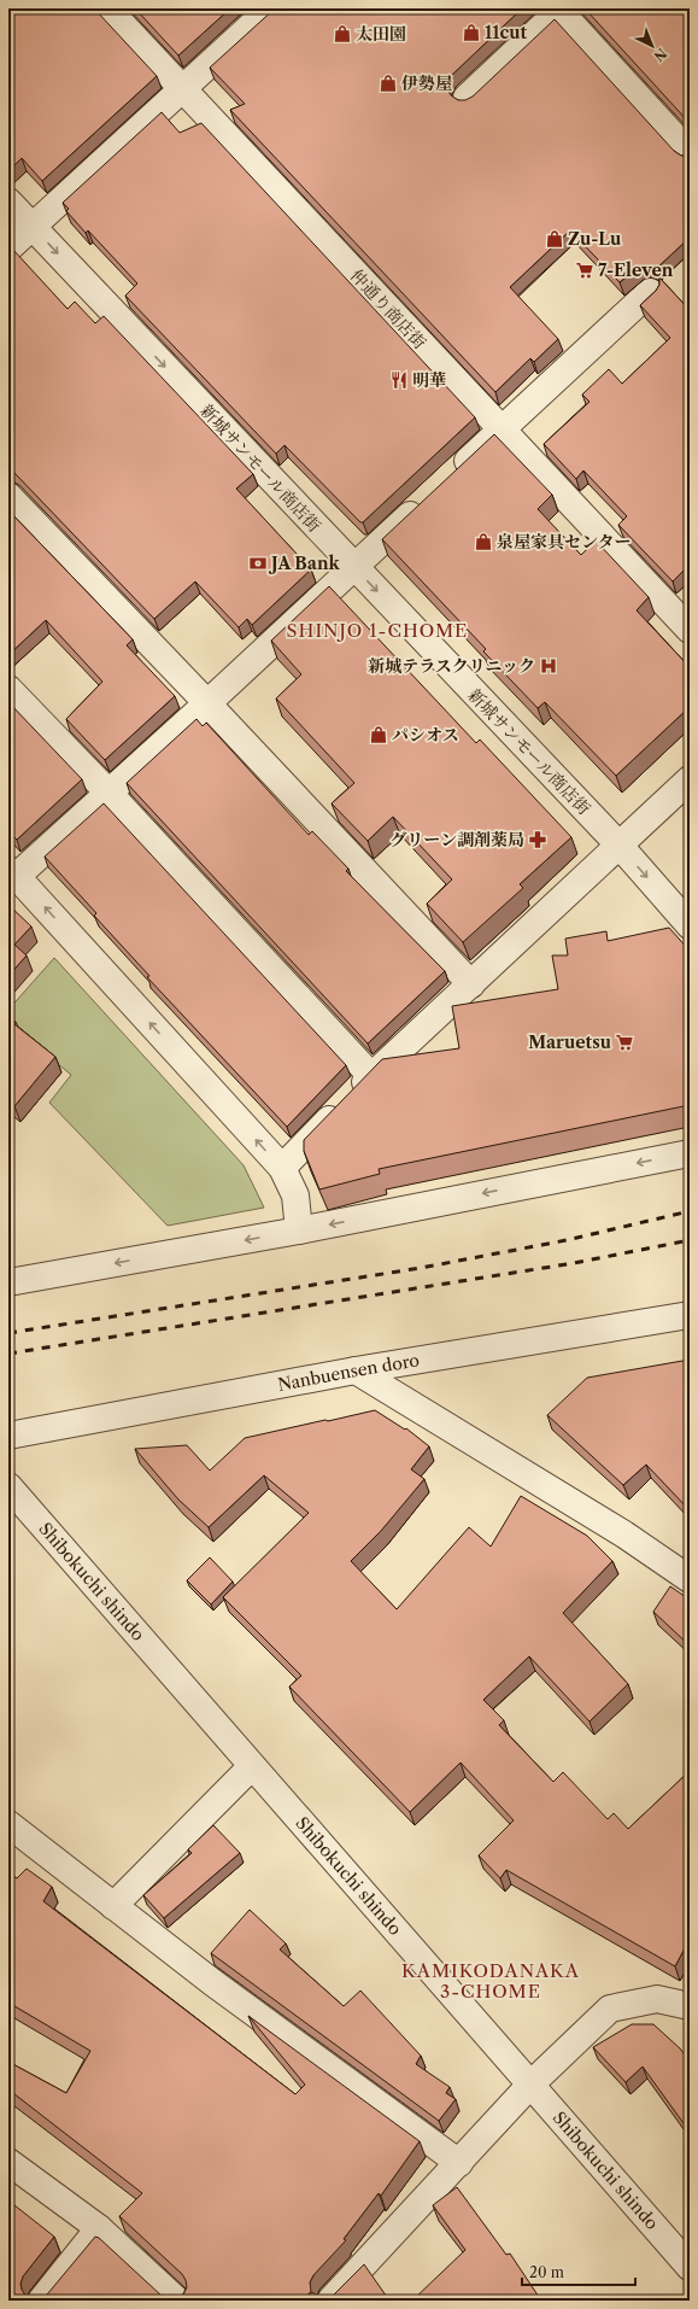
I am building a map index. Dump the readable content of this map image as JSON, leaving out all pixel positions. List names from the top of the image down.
{
  "streets": {
    "street": [
      "仲通り商店街",
      "新城サンモール商店街",
      "Nanbuensen doro",
      "Shibokuchi shindo"
    ]
  },
  "districts": ["SHINJO 1-CHOME", "KAMIKODANAKA 3-CHOME"],
  "places": {
    "shop": [
      "11cut",
      "太田園",
      "伊勢屋",
      "Zu-Lu",
      "泉屋家具センター",
      "パシオス"
    ],
    "supermarket": ["7-Eleven", "Maruetsu"],
    "restaurant": ["明華"],
    "bank": ["JA Bank"],
    "hospital": ["新城テラスクリニック"],
    "pharmacy": ["グリーン調剤薬局"]
  },
  "scale_bar": "20 m",
  "north": "bottom right"
}
